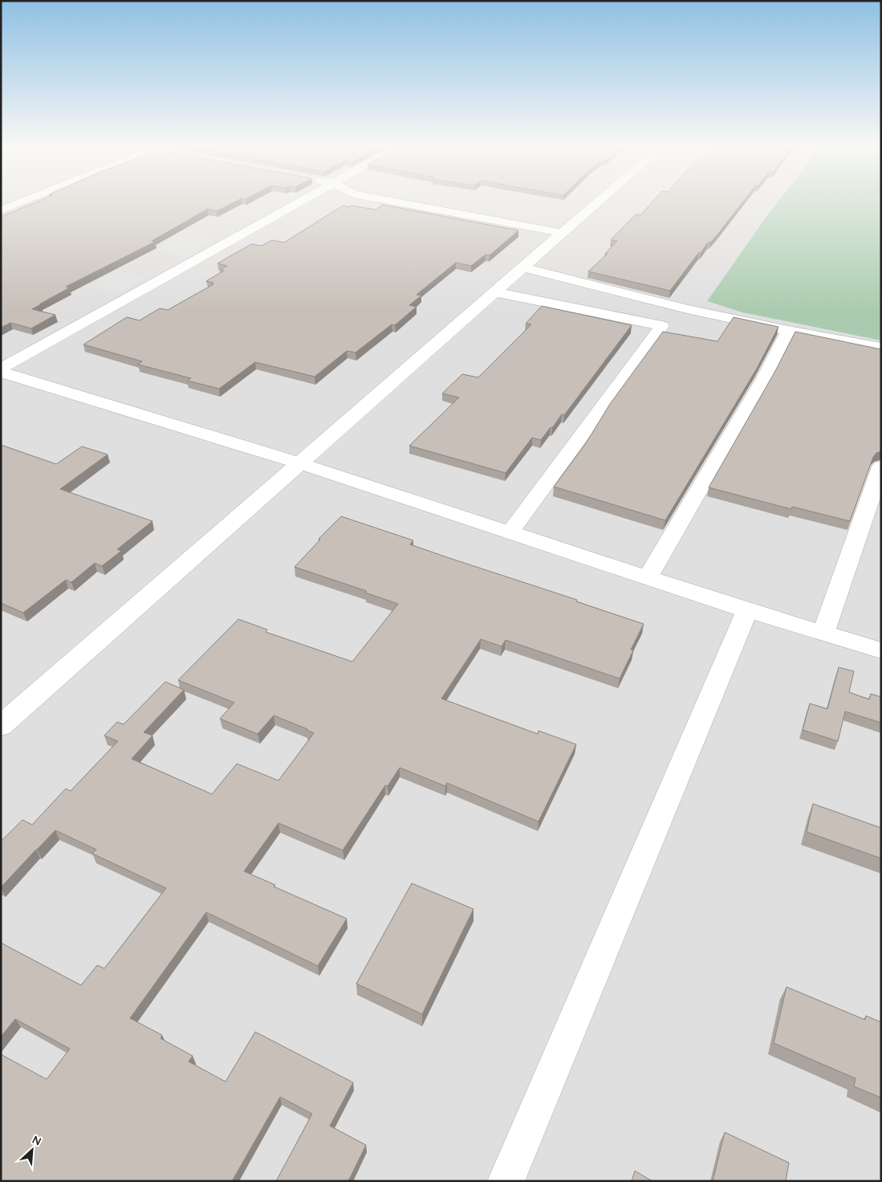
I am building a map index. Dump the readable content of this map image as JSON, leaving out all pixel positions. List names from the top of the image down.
{
  "north": "top right"
}
